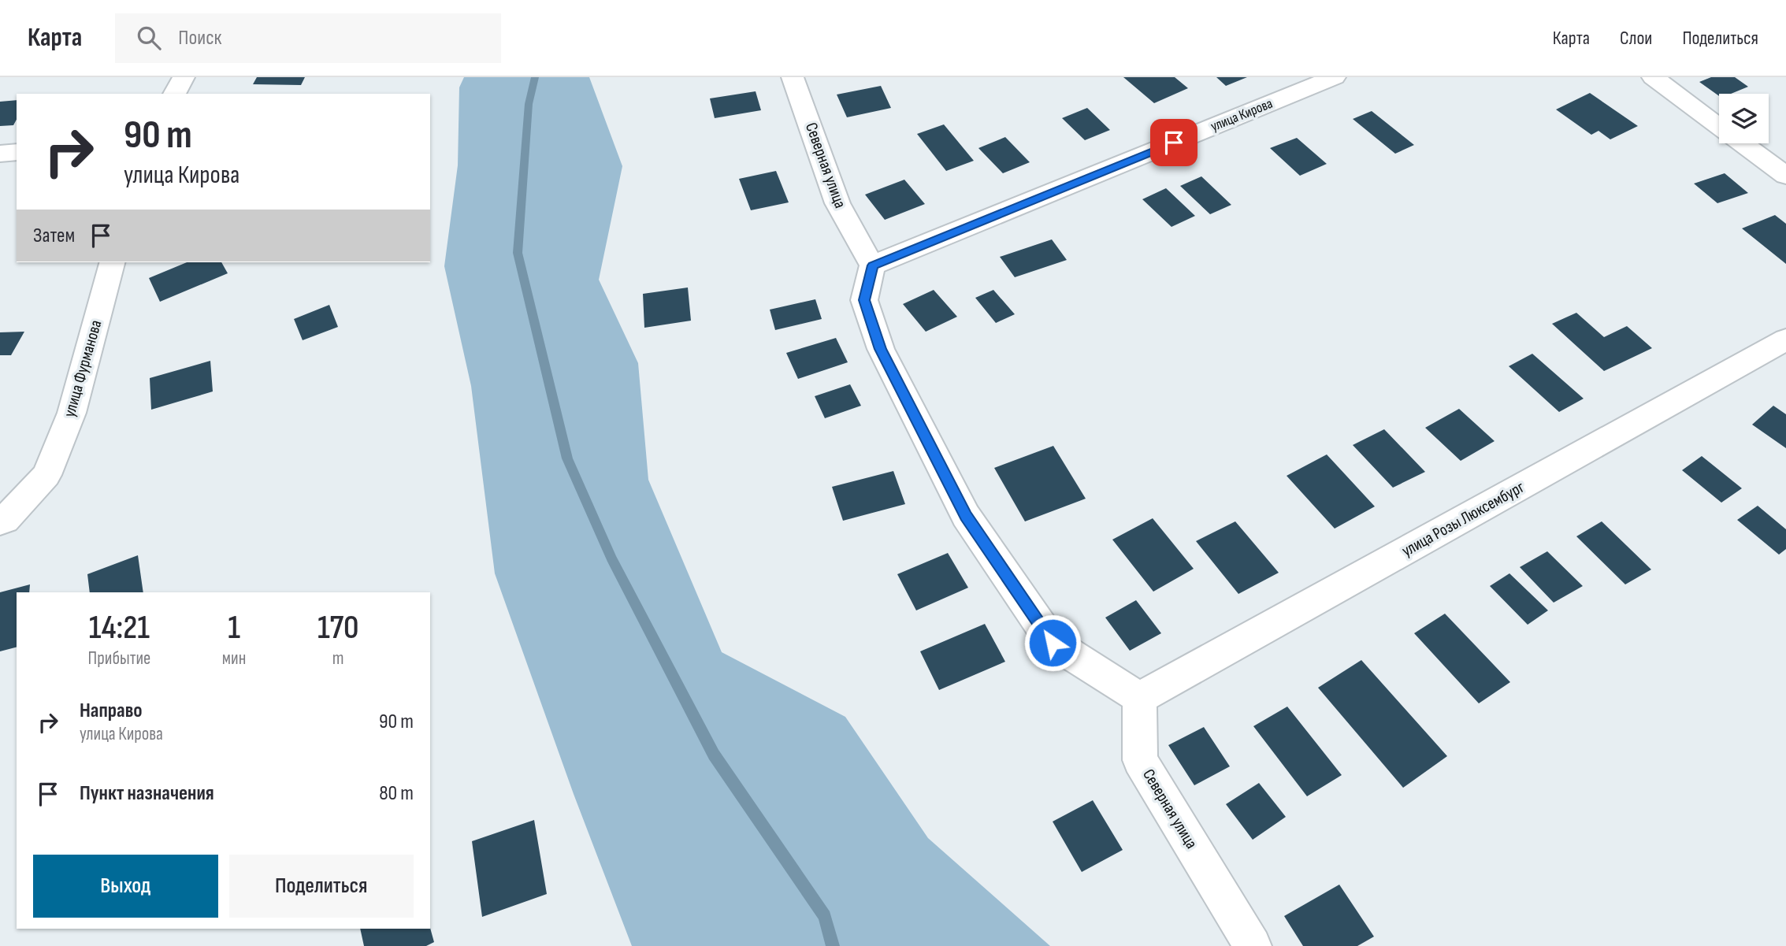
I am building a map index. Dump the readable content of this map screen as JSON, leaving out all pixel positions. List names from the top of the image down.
{
  "streets": {
    "street": [
      "улица Кирова",
      "Северная улица",
      "улица Фурманова",
      "улица Розы Люксембург"
    ]
  },
  "crossings": [
    ["улица Кирова", "Северная улица"],
    ["Северная улица", "улица Розы Люксембург"]
  ],
  "page": {
    "header": "Карта",
    "search": "Поиск",
    "nav": ["Карта", "Слои", "Поделиться"],
    "turn": ["90 m", "улица Кирова"],
    "then": "Затем",
    "eta": [
      "14:21",
      "Прибытие",
      "1",
      "мин",
      "170",
      "m"
    ],
    "list": [
      {
        "name": "Направо",
        "note": "улица Кирова",
        "value": "90 m"
      },
      {
        "name": "Пункт назначения",
        "value": "80 m"
      }
    ],
    "buttons": ["Выход", "Поделиться"]
  }
}
